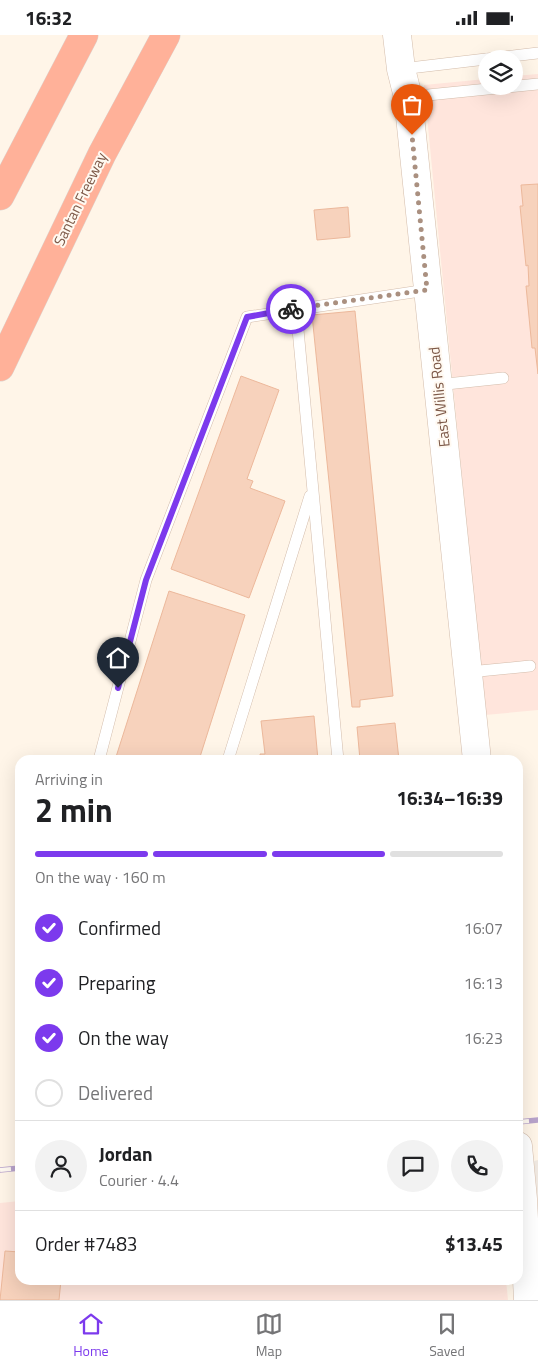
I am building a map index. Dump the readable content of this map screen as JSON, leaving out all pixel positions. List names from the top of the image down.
{
  "streets": {
    "highway": ["Santan Freeway"],
    "street": ["East Willis Road"]
  },
  "page": {
    "status": "16:32",
    "heading": ["2 min", "Arriving in", "16:34–16:39"],
    "panel": [
      "Jordan",
      "Courier · 4.4",
      "Order #7483",
      "$13.45"
    ],
    "bar": "On the way · 160 m",
    "list": [
      ["Confirmed", "16:07"],
      ["Preparing", "16:13"],
      ["On the way", "16:23"],
      "Delivered"
    ],
    "tabs": ["Home", "Map", "Saved"]
  }
}
